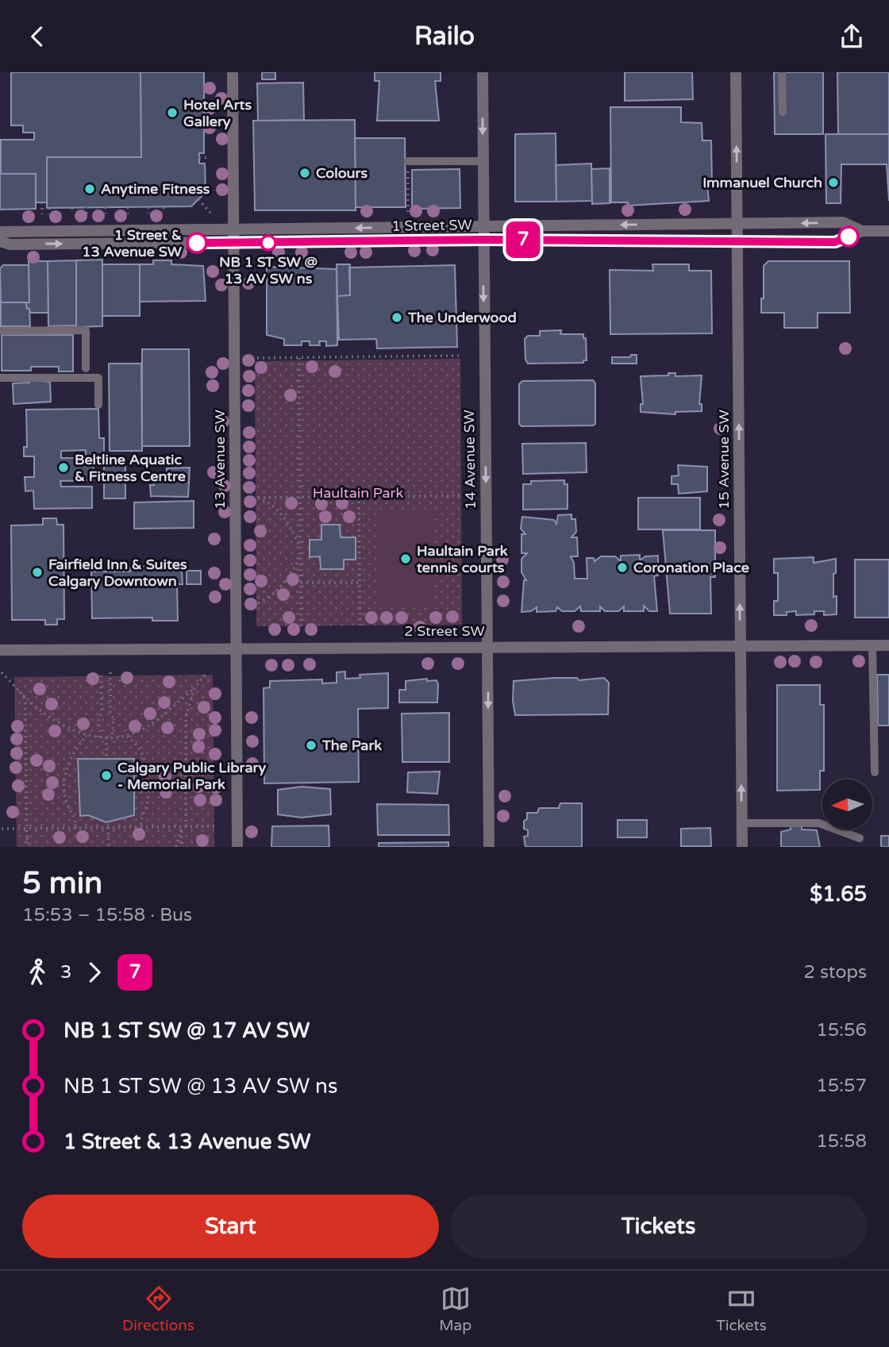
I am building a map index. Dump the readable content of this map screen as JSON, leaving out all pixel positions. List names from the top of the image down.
{
  "streets": {
    "street": [
      "1 Street SW",
      "13 Avenue SW",
      "14 Avenue SW",
      "15 Avenue SW",
      "2 Street SW"
    ]
  },
  "crossings": [
    ["1 Street SW", "13 Avenue SW"],
    ["1 Street SW", "14 Avenue SW"],
    ["1 Street SW", "15 Avenue SW"],
    ["13 Avenue SW", "2 Street SW"],
    ["14 Avenue SW", "2 Street SW"],
    ["15 Avenue SW", "2 Street SW"]
  ],
  "one_way": ["14 Avenue SW", "15 Avenue SW"],
  "parks": ["Haultain Park"],
  "places": [
    "Hotel Arts Gallery",
    "Colours",
    "Immanuel Church",
    "Anytime Fitness",
    "1 Street & 13 Avenue SW",
    "NB 1 ST SW @ 13 AV SW ns",
    "The Underwood",
    "Beltline Aquatic & Fitness Centre",
    "Haultain Park tennis courts",
    "Coronation Place",
    "Fairfield Inn & Suites Calgary Downtown",
    "The Park",
    "Calgary Public Library - Memorial Park"
  ],
  "lines": ["bus line 7"],
  "north": "left",
  "page": {
    "header": "Railo",
    "on_map": "7",
    "heading": ["5 min", "15:53 – 15:58 · Bus", "$1.65"],
    "legs": ["3", "7", "2 stops"],
    "list": [
      {
        "name": "NB 1 ST SW @ 17 AV SW",
        "value": "15:56"
      },
      {
        "name": "NB 1 ST SW @ 13 AV SW ns",
        "value": "15:57"
      },
      {
        "name": "1 Street & 13 Avenue SW",
        "value": "15:58"
      }
    ],
    "buttons": ["Start", "Tickets"],
    "tabs": ["Directions", "Map", "Tickets"]
  }
}
